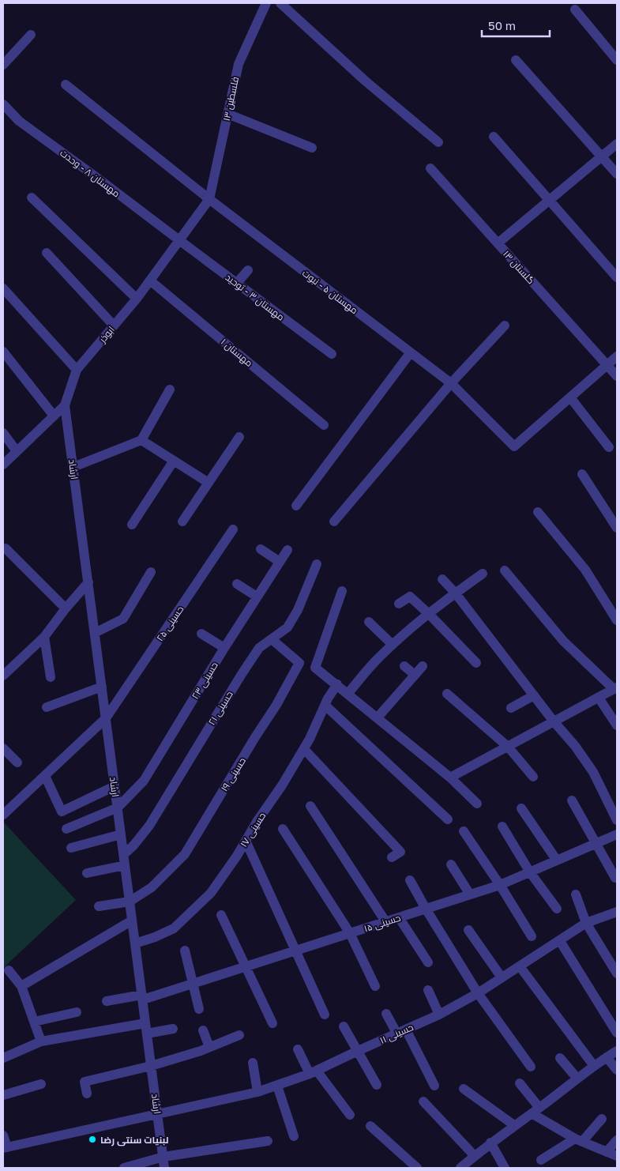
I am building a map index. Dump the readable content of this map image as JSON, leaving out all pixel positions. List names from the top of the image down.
{
  "streets": {
    "street": [
      "فلسطین ۱۳",
      "مهستان ۸ - وحدت",
      "گلستان ۱۳",
      "مهستان ۵ - نبوت",
      "مهستان ۳ - توحید",
      "ابوذر",
      "مهستان ۱",
      "ارشاد",
      "حسینی ۲۵",
      "حسینی ۲۳",
      "حسینی ۲۱",
      "حسینی ۱۹",
      "حسینی ۱۷",
      "حسینی ۱۵",
      "حسینی ۱۱"
    ]
  },
  "crossings": [
    ["فلسطین ۱۳", "مهستان ۵ - نبوت"],
    ["فلسطین ۱۳", "ابوذر"],
    ["مهستان ۸ - وحدت", "مهستان ۳ - توحید"],
    ["مهستان ۸ - وحدت", "ابوذر"],
    ["مهستان ۵ - نبوت", "ابوذر"],
    ["مهستان ۳ - توحید", "ابوذر"],
    ["ابوذر", "مهستان ۱"],
    ["ابوذر", "ارشاد"],
    ["ارشاد", "حسینی ۲۵"],
    ["ارشاد", "حسینی ۲۳"],
    ["ارشاد", "حسینی ۲۱"],
    ["ارشاد", "حسینی ۱۹"],
    ["ارشاد", "حسینی ۱۷"],
    ["ارشاد", "حسینی ۱۵"],
    ["ارشاد", "حسینی ۱۱"],
    ["حسینی ۲۱", "حسینی ۱۹"]
  ],
  "places": ["لبنیات سنتی رضا"],
  "scale_bar": "50 m"
}
